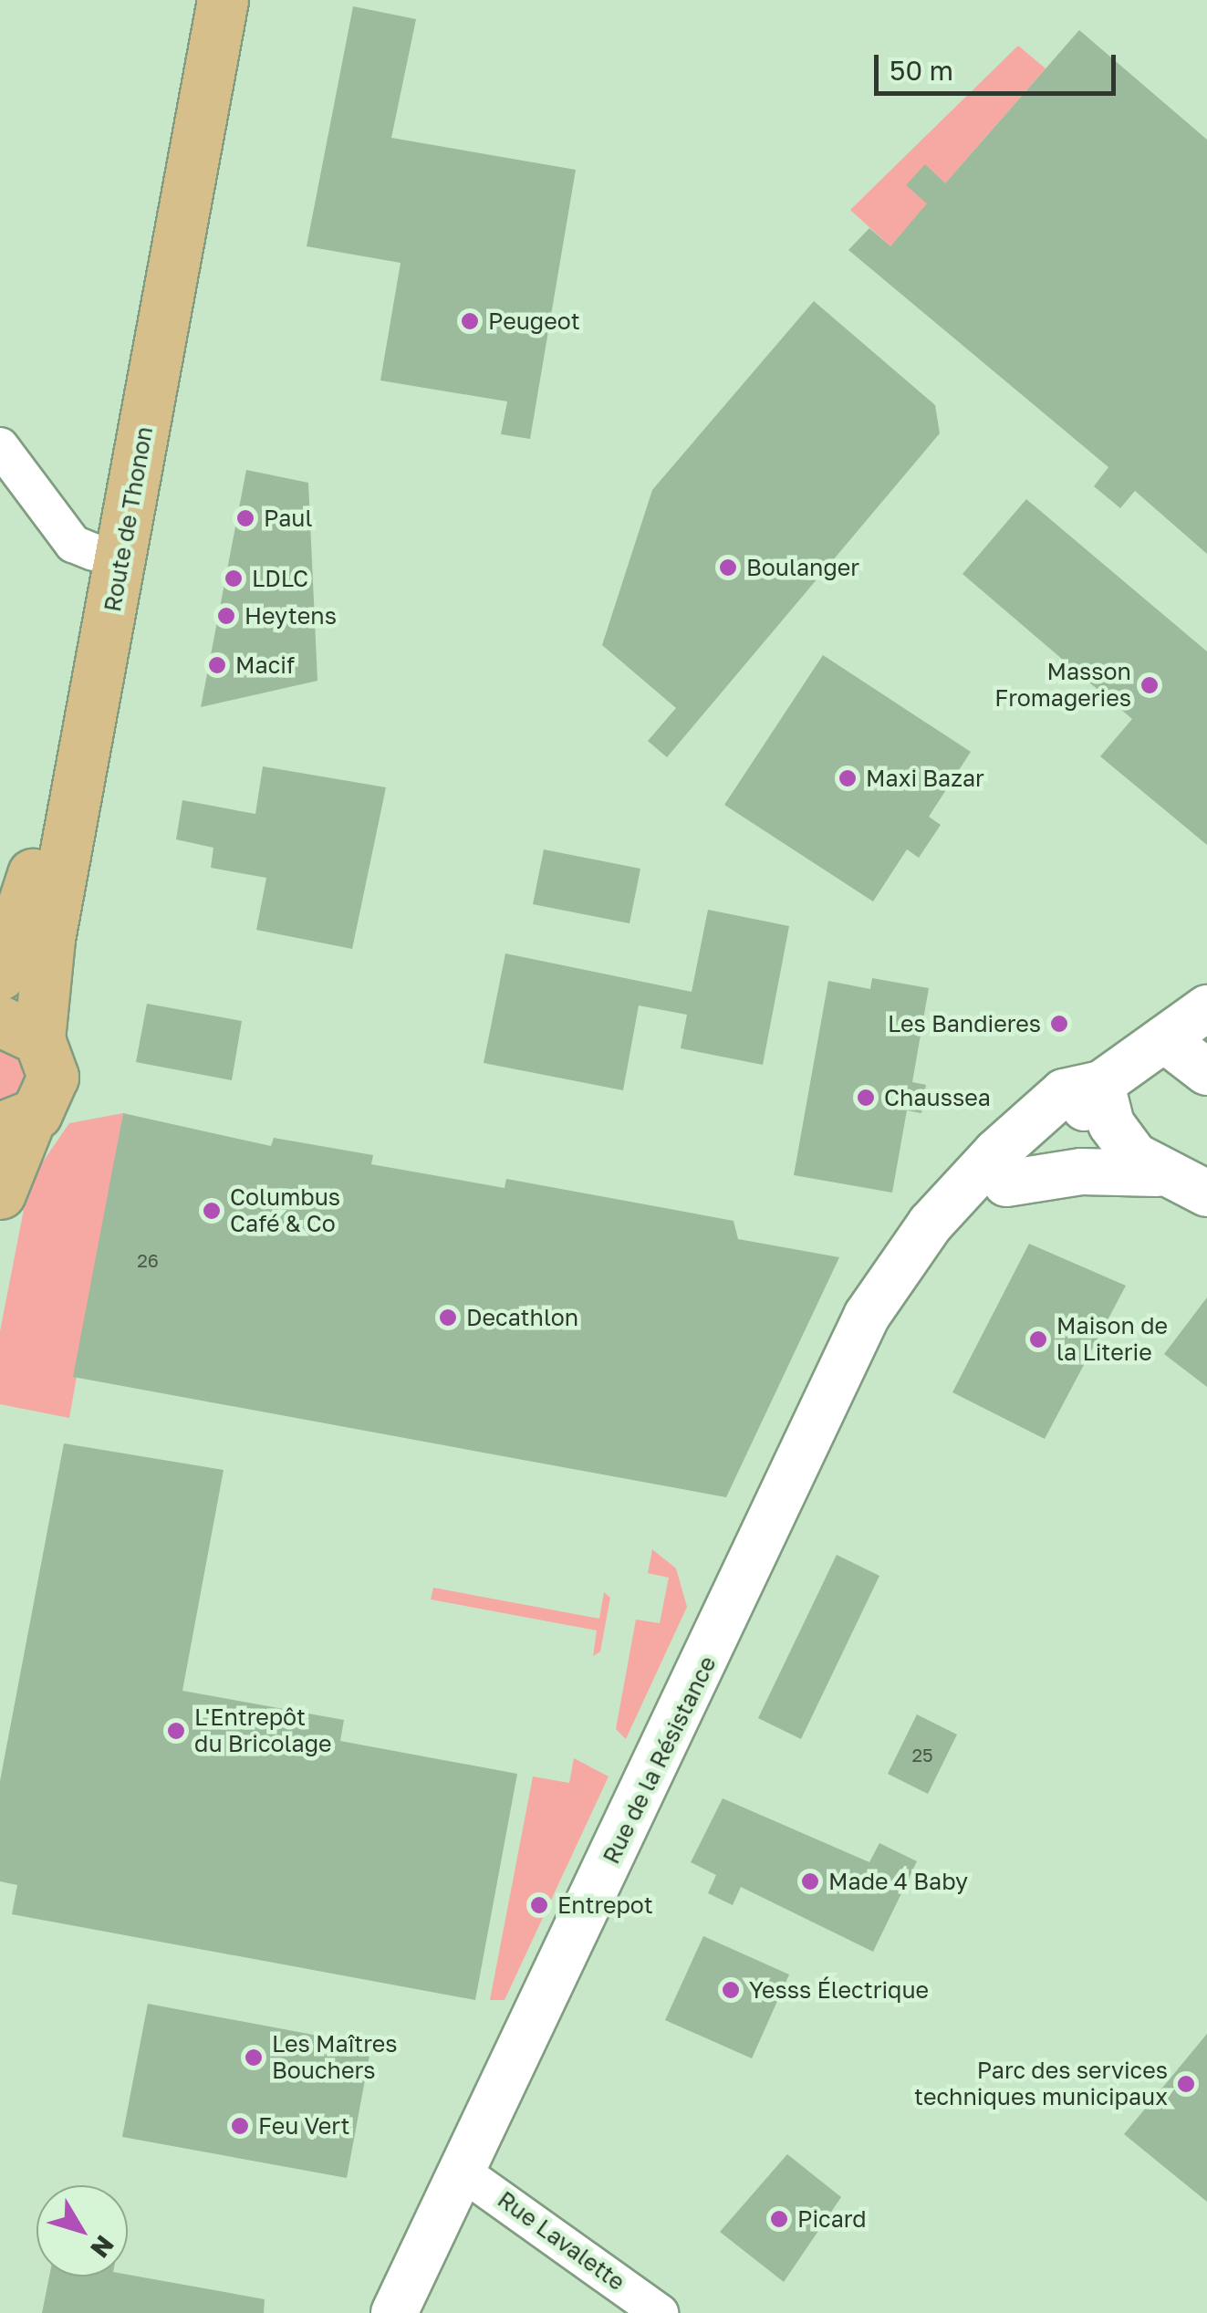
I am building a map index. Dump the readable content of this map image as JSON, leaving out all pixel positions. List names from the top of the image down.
{
  "streets": {
    "main road": ["Route de Thonon"],
    "street": ["Rue de la Résistance", "Rue Lavalette"]
  },
  "crossings": [
    ["Rue de la Résistance", "Rue Lavalette"]
  ],
  "places": [
    "Peugeot",
    "Paul",
    "Boulanger",
    "LDLC",
    "Heytens",
    "Macif",
    "Masson Fromageries",
    "Maxi Bazar",
    "Les Bandieres",
    "Chaussea",
    "Columbus Café & Co",
    "Decathlon",
    "Maison de la Literie",
    "L'Entrepôt du Bricolage",
    "Made 4 Baby",
    "Entrepot",
    "Yesss Électrique",
    "Les Maîtres Bouchers",
    "Parc des services techniques municipaux",
    "Feu Vert",
    "Picard"
  ],
  "house_numbers": ["26", "25"],
  "scale_bar": "50 m",
  "north": "bottom right"
}
